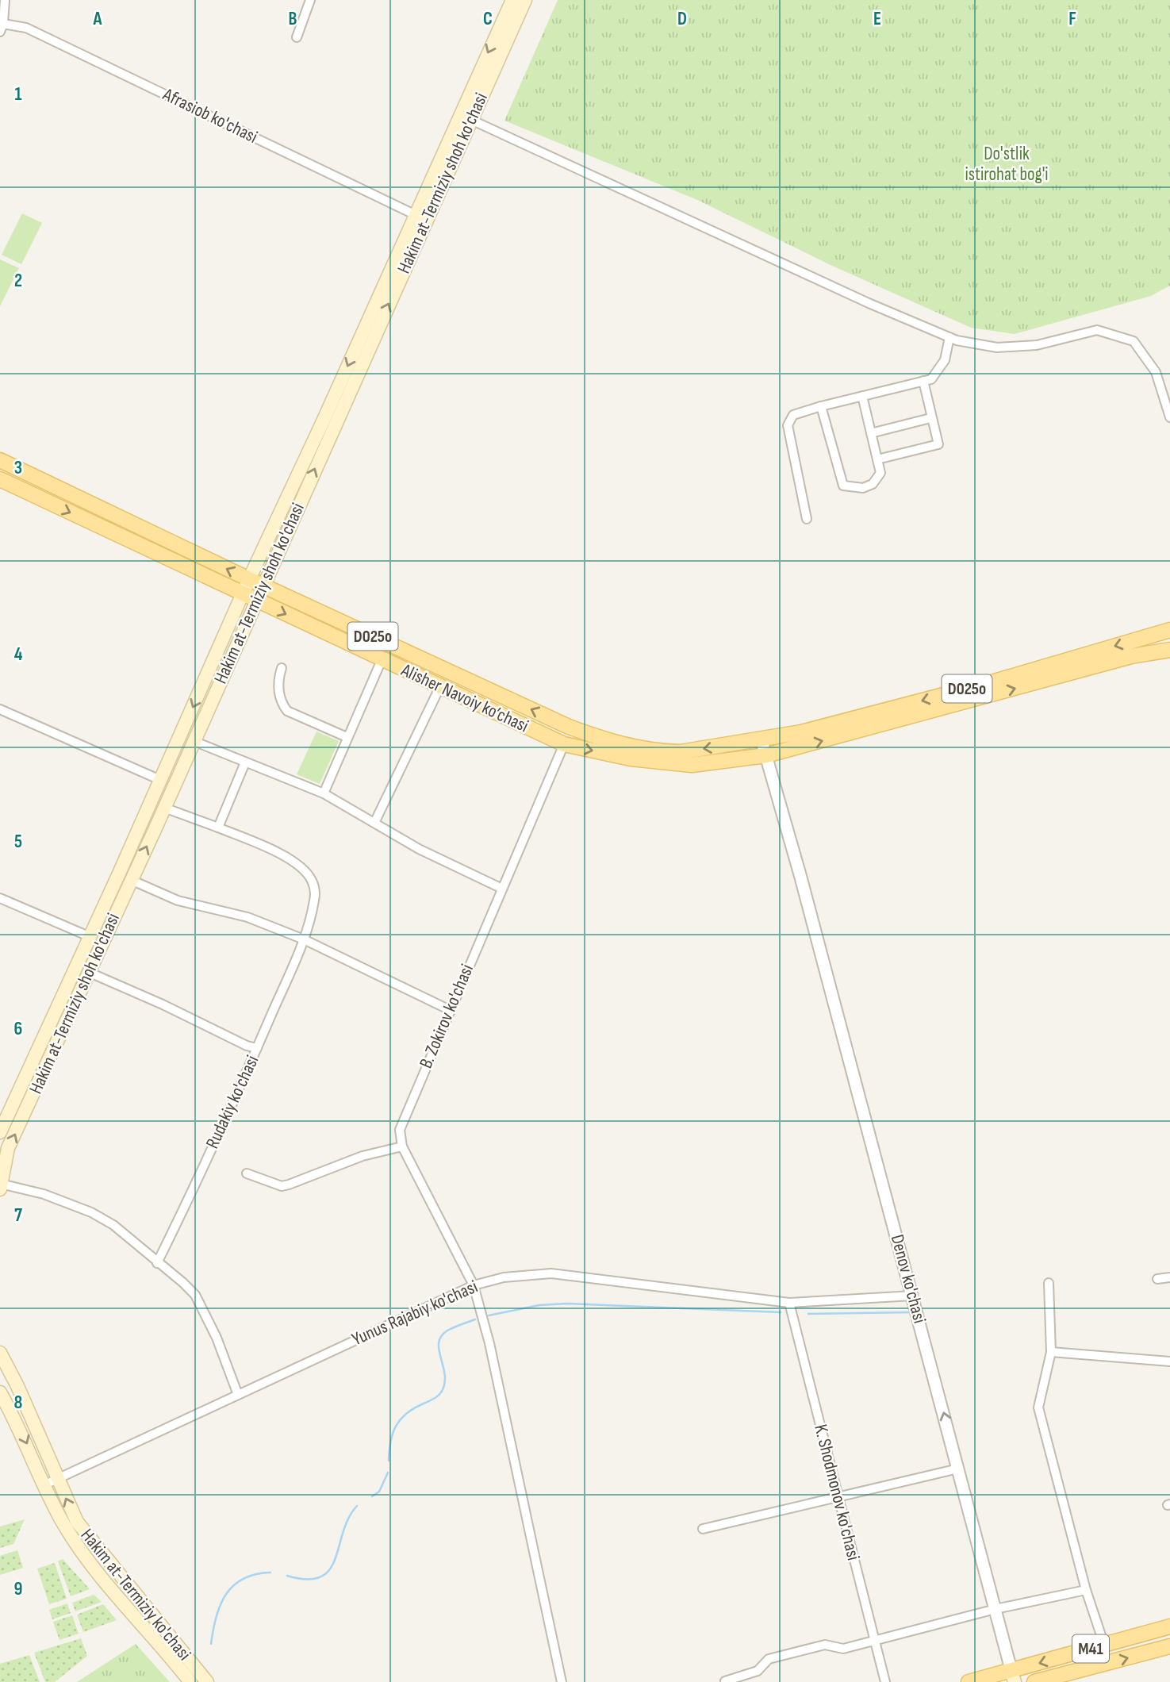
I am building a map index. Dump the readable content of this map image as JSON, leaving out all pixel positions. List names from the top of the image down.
{
  "streets": {
    "main road": [
      "Hakim at-Termiziy shoh ko'chasi",
      "D025o",
      "Alisher Navoiy ko’chasi",
      "Hakim at-Termiziy ko'chasi",
      "M41"
    ],
    "street": [
      "Afrasiob ko'chasi",
      "B. Zokirov ko'chasi",
      "Rudakiy ko'chasi",
      "Denov ko'chasi",
      "Yunus Rajabiy ko'chasi",
      "K. Shodmonov ko'chasi"
    ]
  },
  "crossings": [
    ["Afrasiob ko'chasi", "Hakim at-Termiziy shoh ko'chasi"],
    ["Hakim at-Termiziy shoh ko'chasi", "Alisher Navoiy ko’chasi"],
    ["Hakim at-Termiziy shoh ko'chasi", "Rudakiy ko'chasi"],
    ["D025o", "Alisher Navoiy ko’chasi"],
    ["D025o", "Denov ko'chasi"],
    ["Alisher Navoiy ko’chasi", "B. Zokirov ko'chasi"],
    ["Alisher Navoiy ko’chasi", "Denov ko'chasi"],
    ["B. Zokirov ko'chasi", "Yunus Rajabiy ko'chasi"],
    ["Denov ko'chasi", "Yunus Rajabiy ko'chasi"],
    ["Denov ko'chasi", "M41"],
    ["Yunus Rajabiy ko'chasi", "K. Shodmonov ko'chasi"],
    ["Yunus Rajabiy ko'chasi", "Hakim at-Termiziy ko'chasi"]
  ],
  "parks": ["Do'stlik istirohat bog'i"],
  "grid": {
    "columns": [
      "A",
      "B",
      "C",
      "D",
      "E",
      "F"
    ],
    "rows": [
      "1",
      "2",
      "3",
      "4",
      "5",
      "6",
      "7",
      "8",
      "9"
    ]
  }
}
